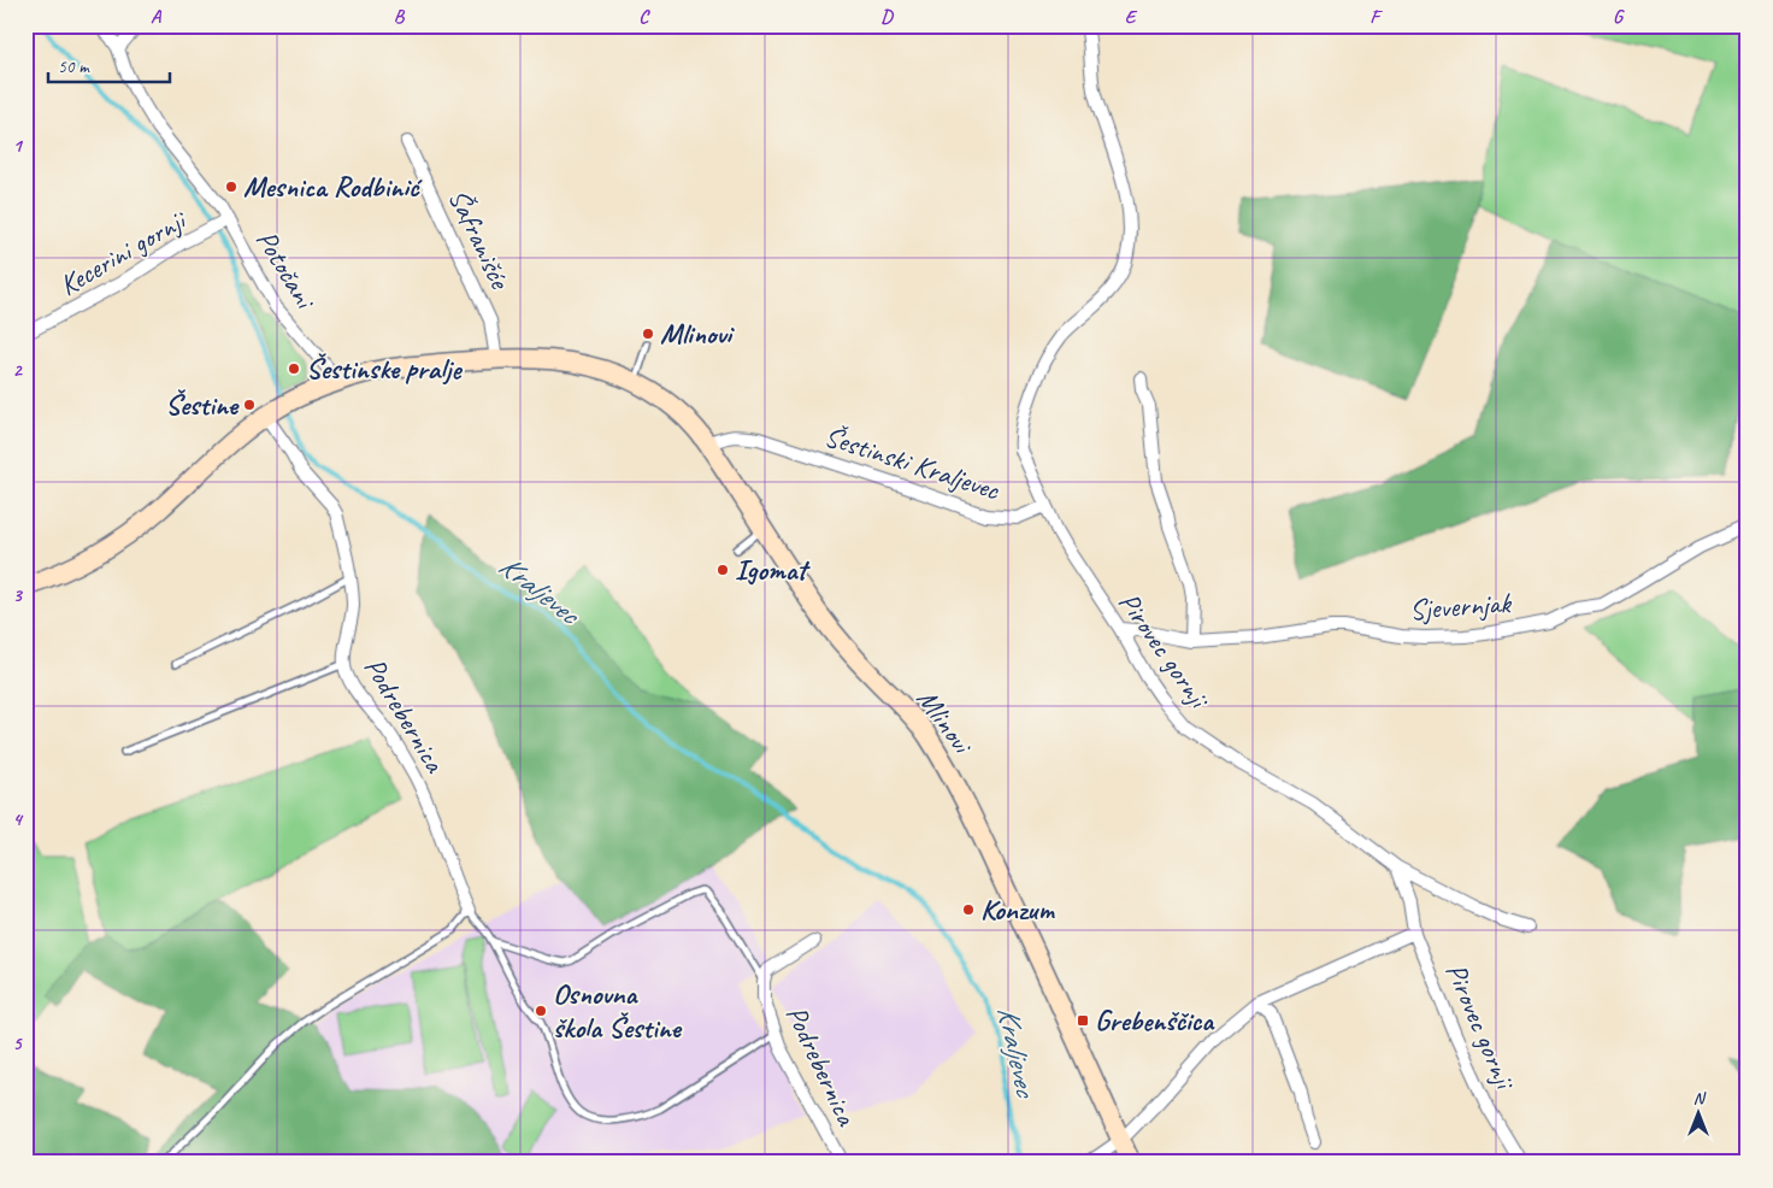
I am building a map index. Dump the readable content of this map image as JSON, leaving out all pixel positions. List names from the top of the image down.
{
  "streets": {
    "main road": ["Mlinovi"],
    "street": [
      "Šafranišće",
      "Kecerini gornji",
      "Potočani",
      "Šestinski Kraljevec",
      "Sjevernjak",
      "Pirovec gornji",
      "Podrebernica"
    ]
  },
  "crossings": [
    ["Šafranišće", "Mlinovi"],
    ["Kecerini gornji", "Potočani"],
    ["Potočani", "Mlinovi"],
    ["Šestinski Kraljevec", "Pirovec gornji"],
    ["Šestinski Kraljevec", "Mlinovi"],
    ["Sjevernjak", "Pirovec gornji"],
    ["Podrebernica", "Mlinovi"]
  ],
  "water": ["Kraljevec"],
  "places": {
    "other": [
      "Mesnica Rodbinić",
      "Mlinovi",
      "Šestinske pralje",
      "Šestine",
      "Igomat",
      "Konzum",
      "Osnovna škola Šestine"
    ],
    "transit": ["Grebenščica"]
  },
  "scale_bar": "50 m",
  "north": "top",
  "grid": {
    "columns": [
      "A",
      "B",
      "C",
      "D",
      "E",
      "F",
      "G"
    ],
    "rows": [
      "1",
      "2",
      "3",
      "4",
      "5"
    ]
  }
}
